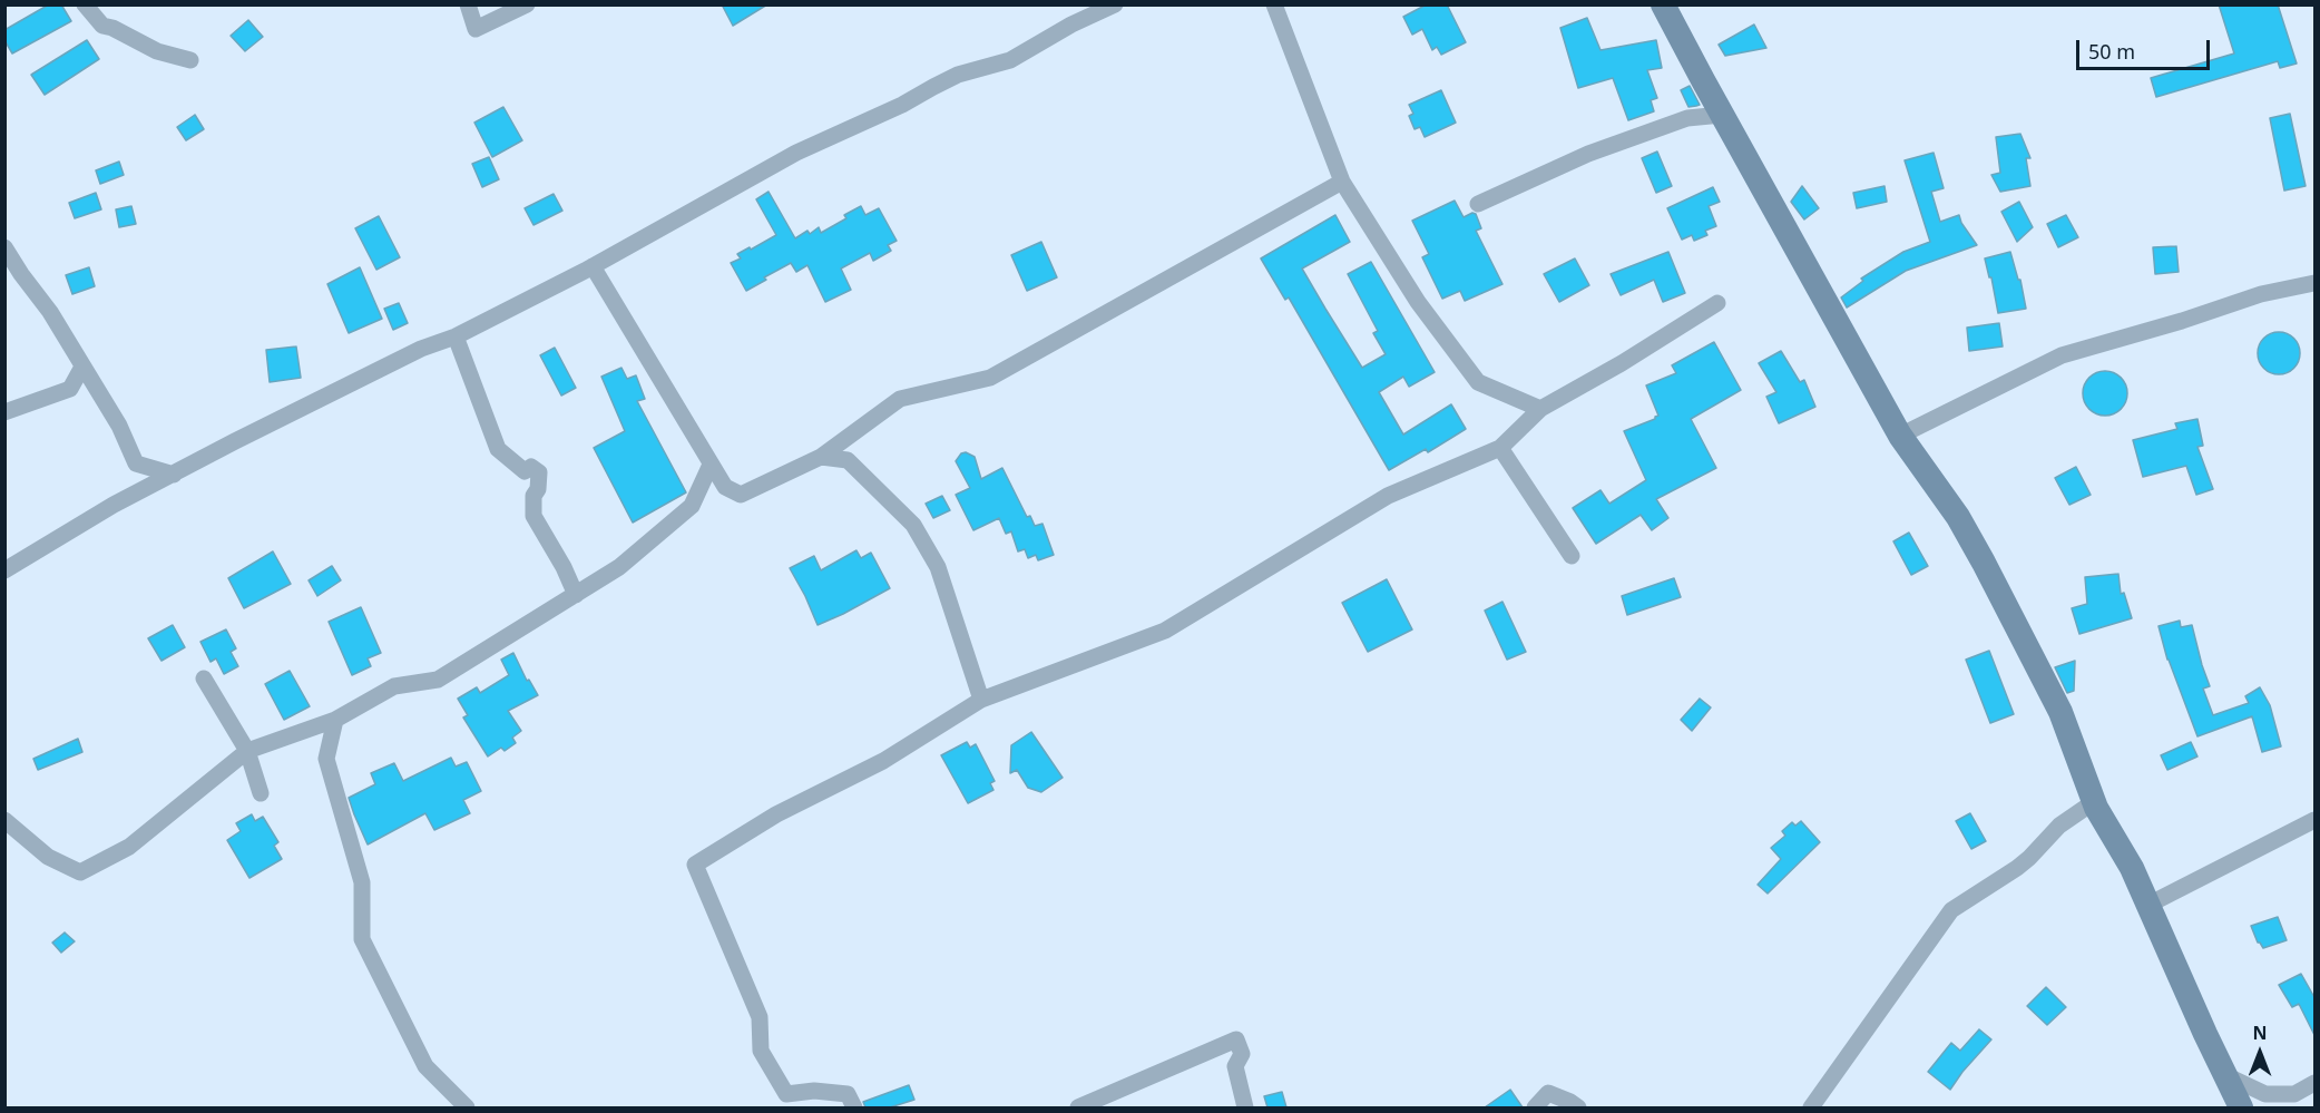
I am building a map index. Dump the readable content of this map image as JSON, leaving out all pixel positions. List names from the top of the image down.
{
  "scale_bar": "50 m",
  "north": "top"
}
